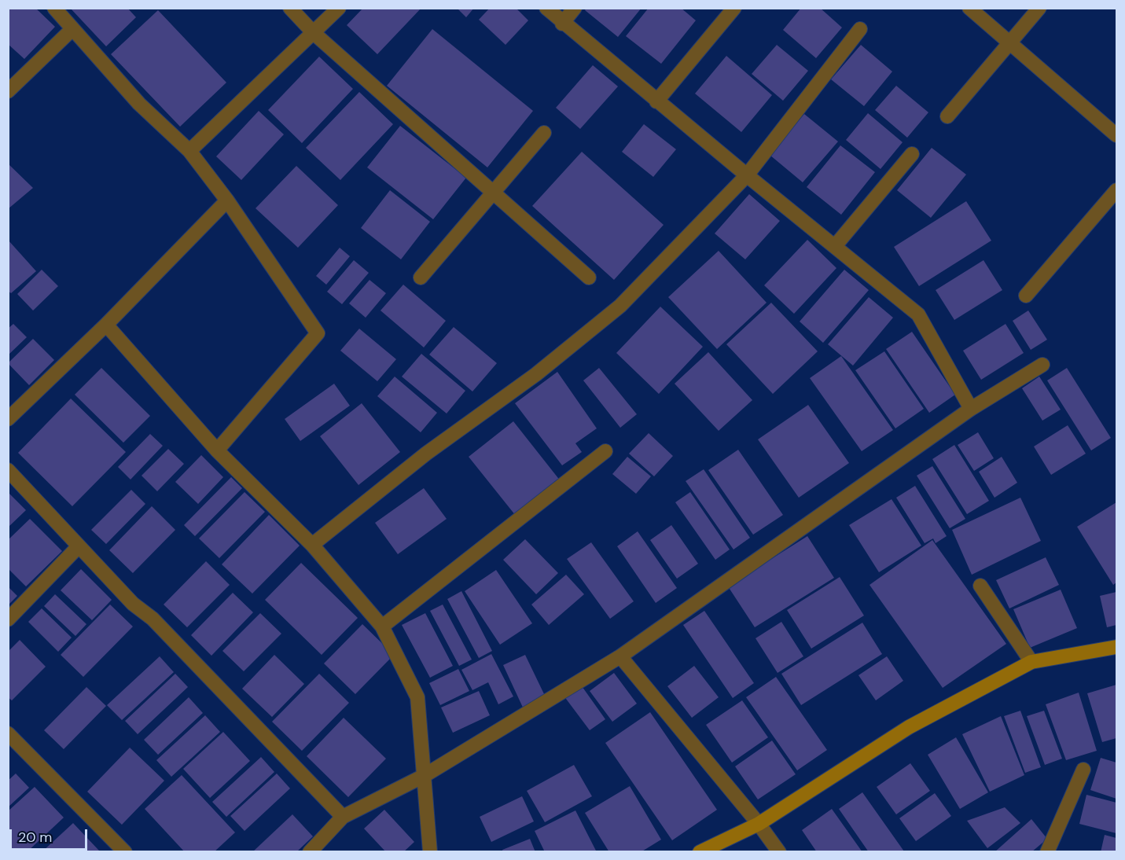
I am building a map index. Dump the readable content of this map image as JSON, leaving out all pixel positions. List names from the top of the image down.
{
  "scale_bar": "20 m"
}
